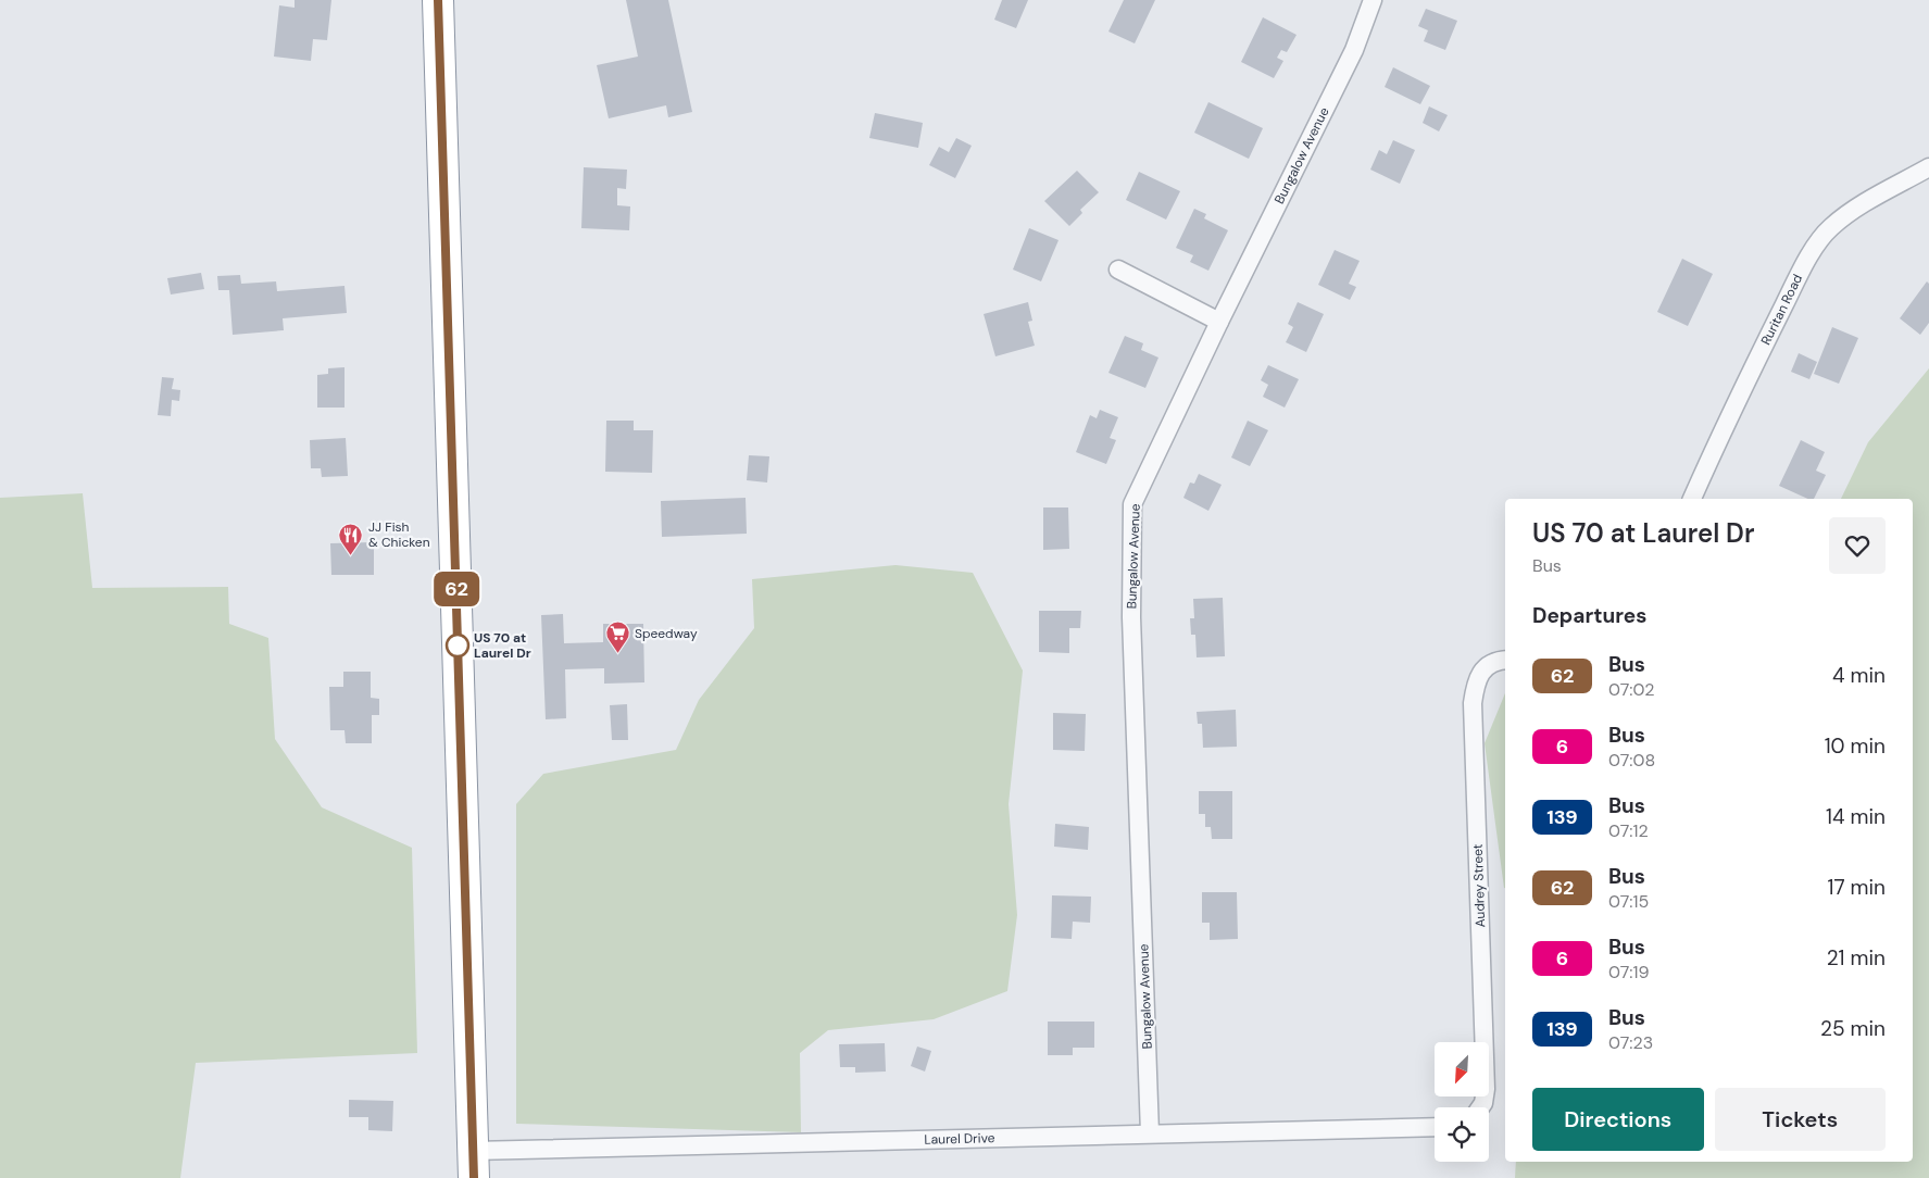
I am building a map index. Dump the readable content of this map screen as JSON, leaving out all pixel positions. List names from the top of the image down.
{
  "streets": {
    "street": [
      "Bungalow Avenue",
      "Ruritan Road",
      "Audrey Street",
      "Laurel Drive"
    ]
  },
  "crossings": [
    ["Bungalow Avenue", "Laurel Drive"]
  ],
  "places": {
    "restaurant": ["JJ Fish & Chicken"],
    "other": ["US 70 at Laurel Dr"],
    "supermarket": ["Speedway"]
  },
  "lines": ["bus line 62"],
  "north": "bottom left",
  "page": {
    "on_map": "62",
    "heading": [
      ["US 70 at Laurel Dr", "Bus"],
      "Departures"
    ],
    "list": [
      {
        "mark": "62",
        "name": "Bus",
        "note": "07:02",
        "value": "4 min"
      },
      {
        "mark": "6",
        "name": "Bus",
        "note": "07:08",
        "value": "10 min"
      },
      {
        "mark": "139",
        "name": "Bus",
        "note": "07:12",
        "value": "14 min"
      },
      {
        "mark": "62",
        "name": "Bus",
        "note": "07:15",
        "value": "17 min"
      },
      {
        "mark": "6",
        "name": "Bus",
        "note": "07:19",
        "value": "21 min"
      },
      {
        "mark": "139",
        "name": "Bus",
        "note": "07:23",
        "value": "25 min"
      }
    ],
    "buttons": ["Directions", "Tickets"]
  }
}
